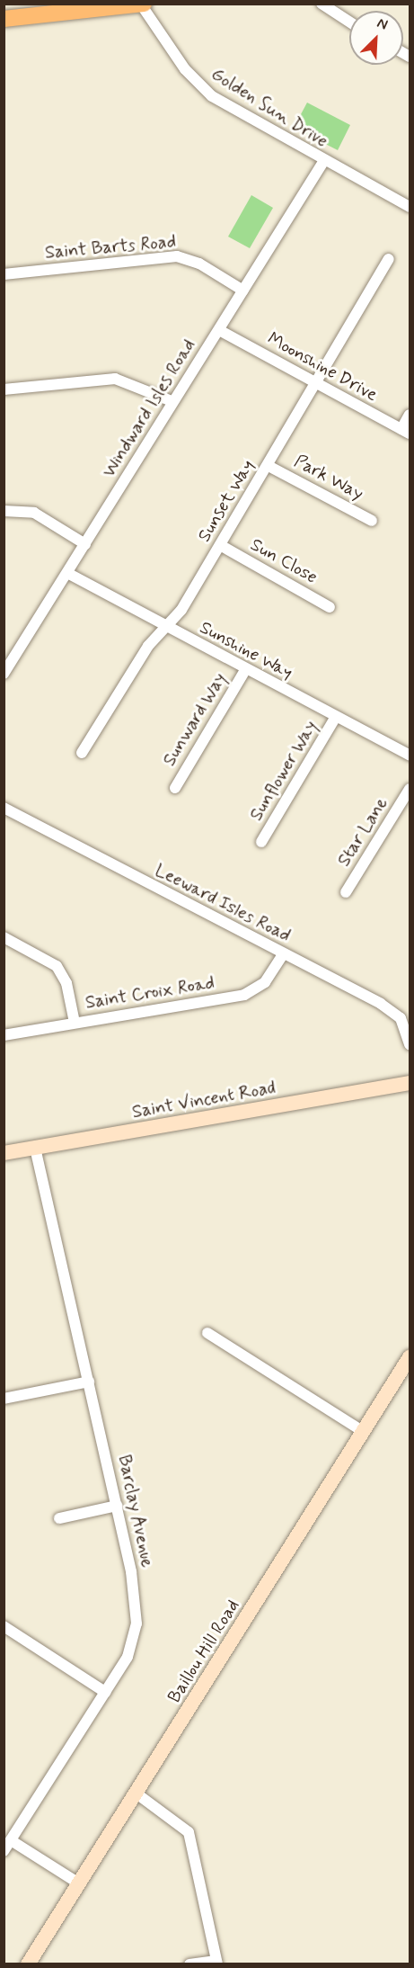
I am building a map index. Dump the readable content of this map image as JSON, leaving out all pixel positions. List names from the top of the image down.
{
  "streets": {
    "main road": ["Saint Vincent Road", "Baillou Hill Road"],
    "street": [
      "Golden Sun Drive",
      "Saint Barts Road",
      "Moonshine Drive",
      "Windward Isles Road",
      "Park Way",
      "Sunset Way",
      "Sun Close",
      "Sunshine Way",
      "Sunward Way",
      "Sunflower Way",
      "Star Lane",
      "Leeward Isles Road",
      "Saint Croix Road",
      "Barclay Avenue"
    ]
  },
  "crossings": [
    ["Golden Sun Drive", "Windward Isles Road"],
    ["Saint Barts Road", "Windward Isles Road"],
    ["Moonshine Drive", "Windward Isles Road"],
    ["Moonshine Drive", "Sunset Way"],
    ["Windward Isles Road", "Sunshine Way"],
    ["Park Way", "Sunset Way"],
    ["Sunset Way", "Sun Close"],
    ["Sunset Way", "Sunshine Way"],
    ["Sunshine Way", "Sunward Way"],
    ["Sunshine Way", "Sunflower Way"],
    ["Leeward Isles Road", "Saint Croix Road"],
    ["Saint Vincent Road", "Barclay Avenue"]
  ],
  "north": "top right"
}
